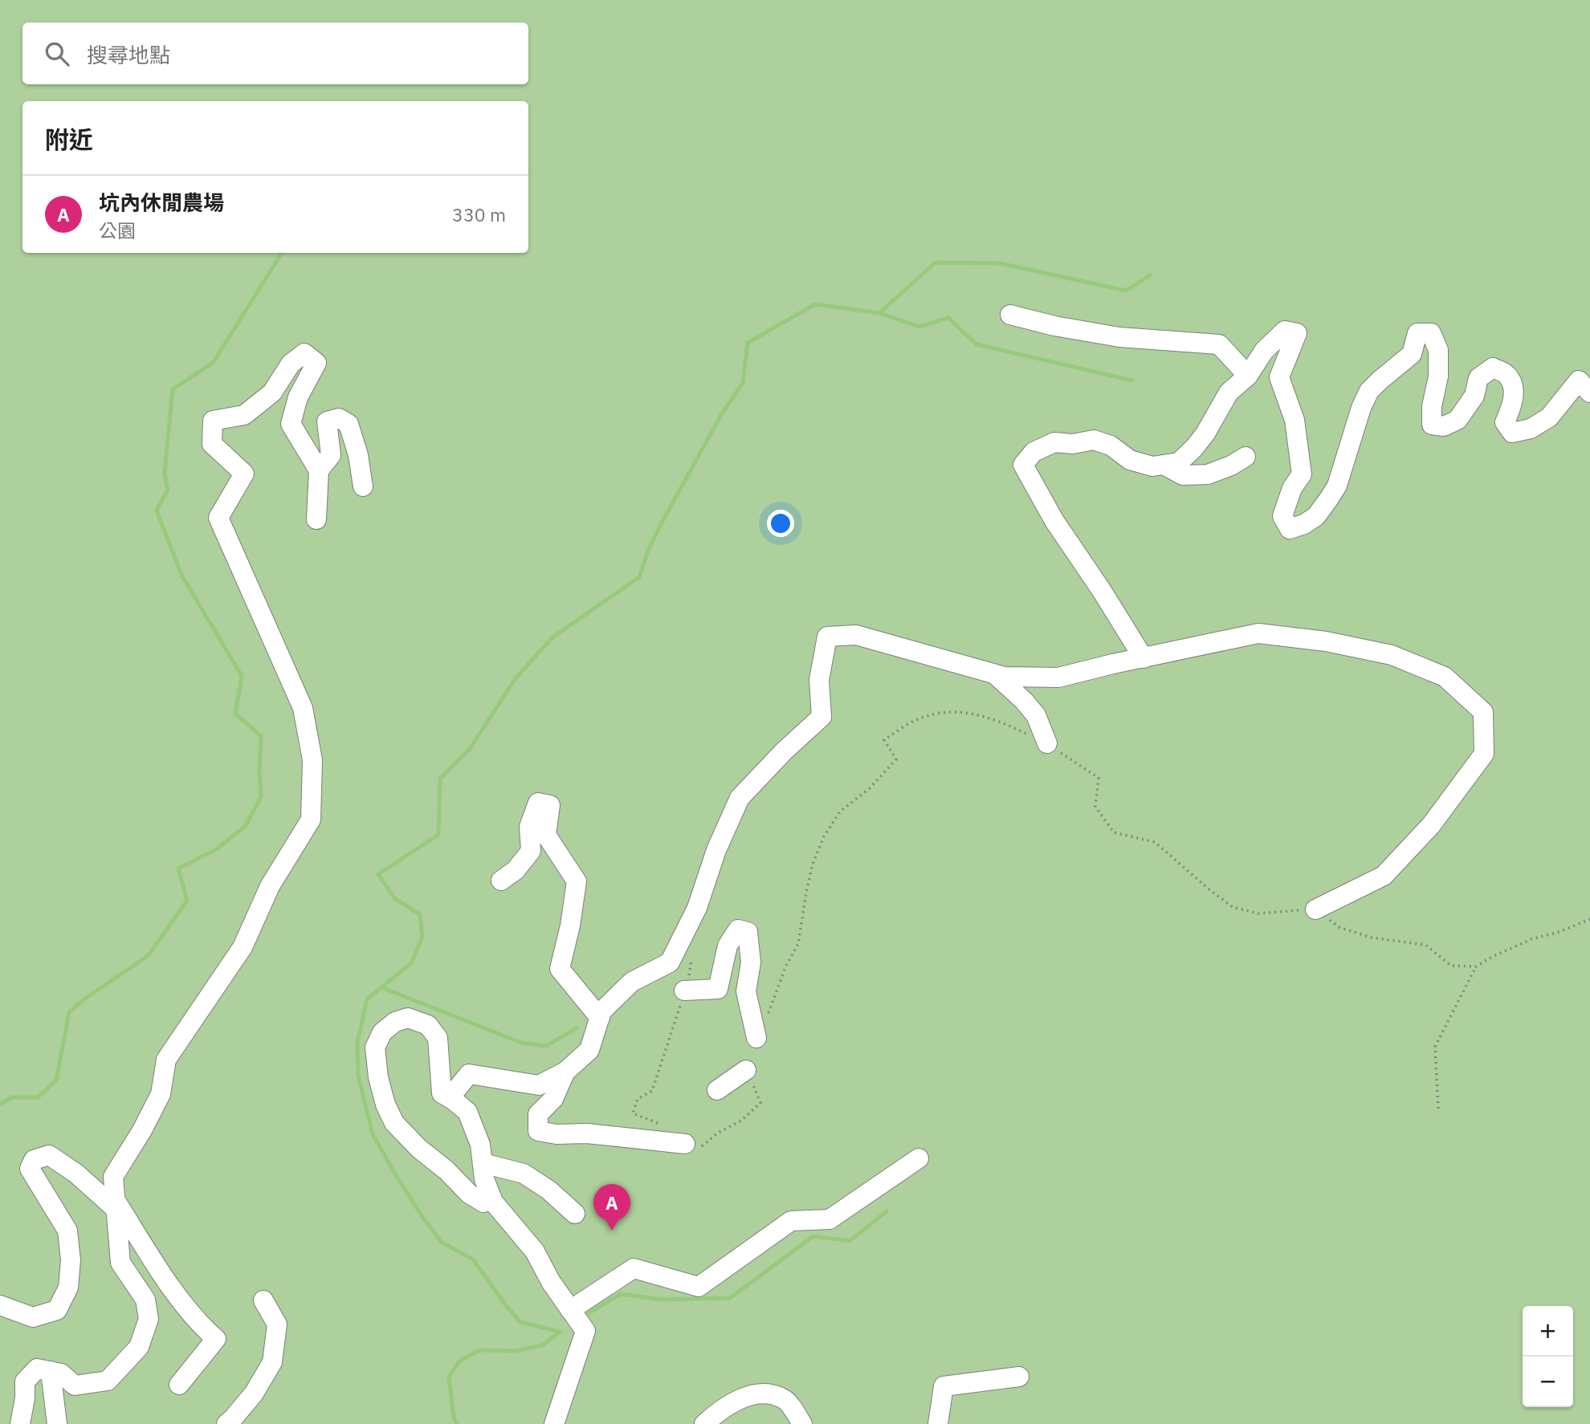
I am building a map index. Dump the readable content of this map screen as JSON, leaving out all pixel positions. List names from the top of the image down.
{
  "page": {
    "search": "搜尋地點",
    "heading": "附近",
    "list": [
      {
        "mark": "A",
        "name": "坑內休閒農場",
        "note": "公園",
        "value": "330 m"
      }
    ],
    "pins": "A",
    "map_buttons": ["+", "−"]
  }
}
